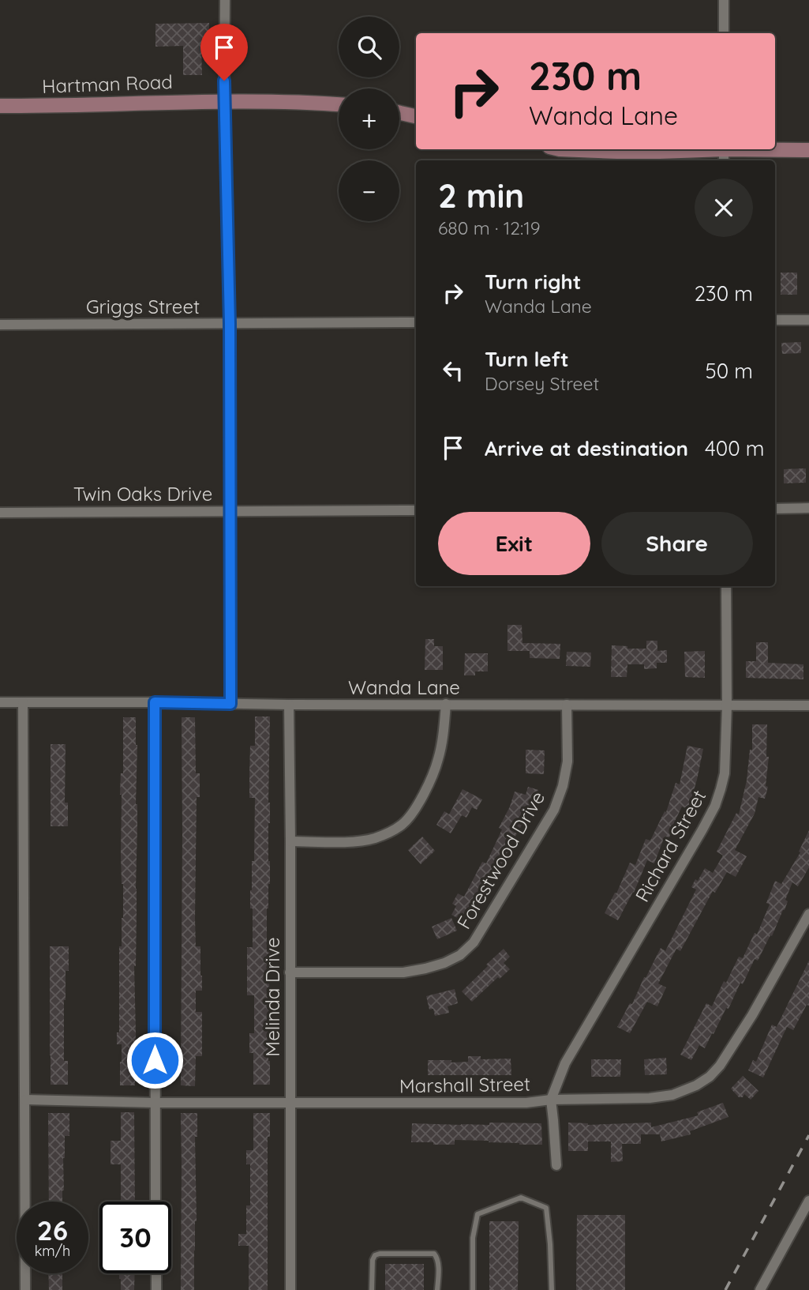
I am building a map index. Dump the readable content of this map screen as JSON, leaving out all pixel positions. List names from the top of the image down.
{
  "streets": {
    "street": [
      "Hartman Road",
      "Griggs Street",
      "Twin Oaks Drive",
      "Wanda Lane",
      "Richard Street",
      "Forestwood Drive",
      "Melinda Drive",
      "Marshall Street"
    ]
  },
  "crossings": [
    ["Wanda Lane", "Richard Street"],
    ["Wanda Lane", "Forestwood Drive"],
    ["Wanda Lane", "Melinda Drive"],
    ["Richard Street", "Marshall Street"],
    ["Forestwood Drive", "Melinda Drive"],
    ["Melinda Drive", "Marshall Street"]
  ],
  "page": {
    "map_buttons": ["+", "−"],
    "turn": ["230 m", "Wanda Lane"],
    "heading": ["2 min", "680 m · 12:19"],
    "list": [
      {
        "name": "Turn right",
        "note": "Wanda Lane",
        "value": "230 m"
      },
      {
        "name": "Turn left",
        "note": "Dorsey Street",
        "value": "50 m"
      },
      {
        "name": "Arrive at destination",
        "value": "400 m"
      }
    ],
    "buttons": ["Exit", "Share"],
    "speed": "26 km/h",
    "limit": "30"
  }
}
